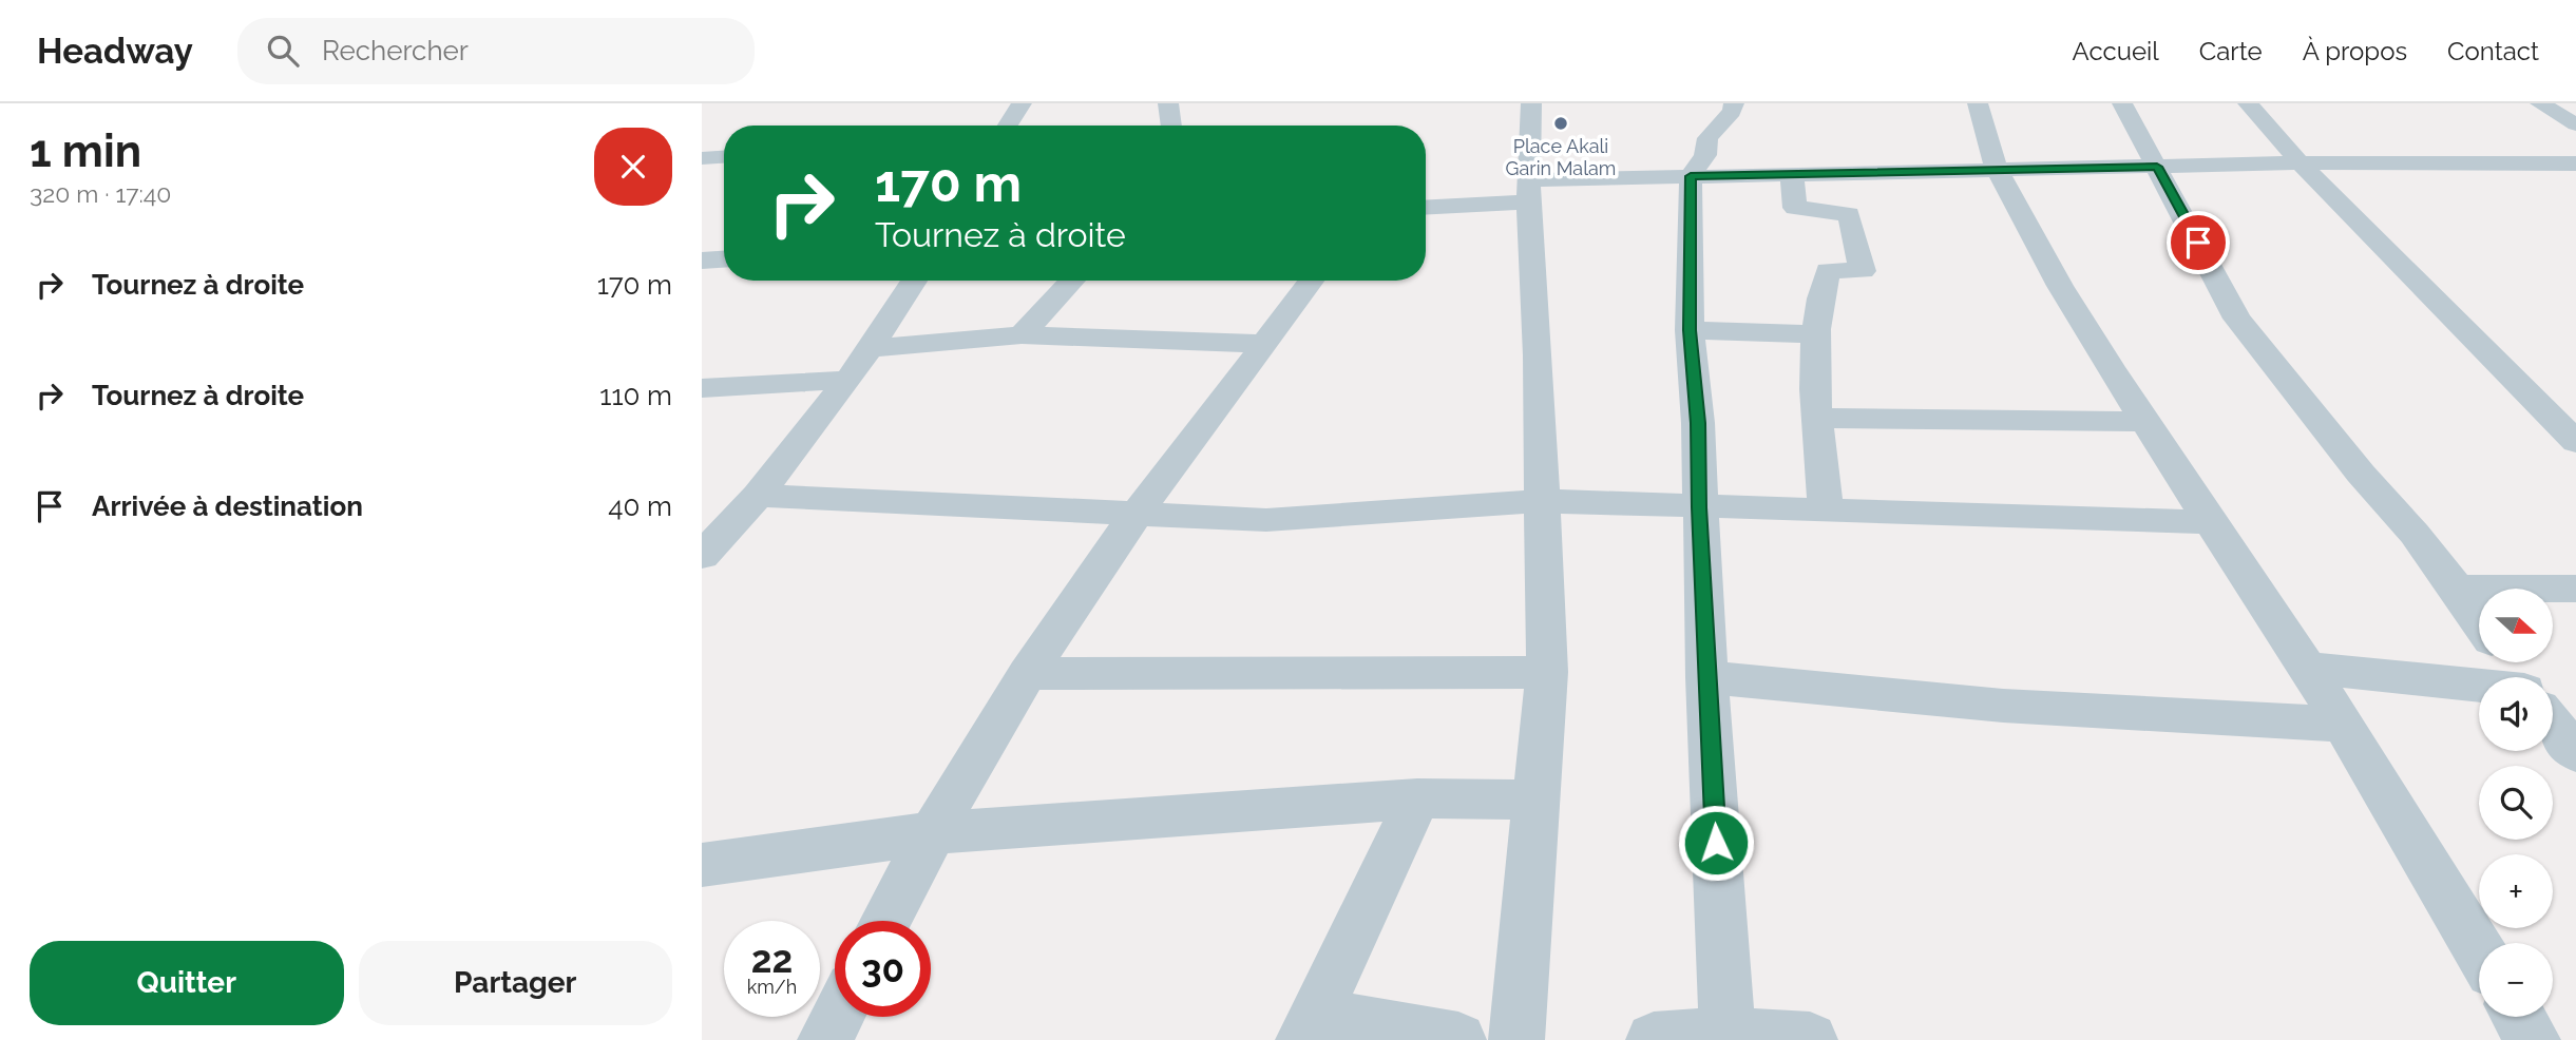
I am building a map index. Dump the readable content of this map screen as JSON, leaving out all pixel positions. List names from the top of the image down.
{
  "places": ["Place Akali Garin Malam"],
  "north": "right",
  "page": {
    "header": "Headway",
    "search": "Rechercher",
    "nav": [
      "Accueil",
      "Carte",
      "À propos",
      "Contact"
    ],
    "heading": ["1 min", "320 m · 17:40"],
    "turn": ["170 m", "Tournez à droite"],
    "list": [
      {
        "name": "Tournez à droite",
        "value": "170 m"
      },
      {
        "name": "Tournez à droite",
        "value": "110 m"
      },
      {
        "name": "Arrivée à destination",
        "value": "40 m"
      }
    ],
    "map_buttons": ["+", "−"],
    "speed": "22 km/h",
    "limit": "30",
    "buttons": ["Quitter", "Partager"]
  }
}
